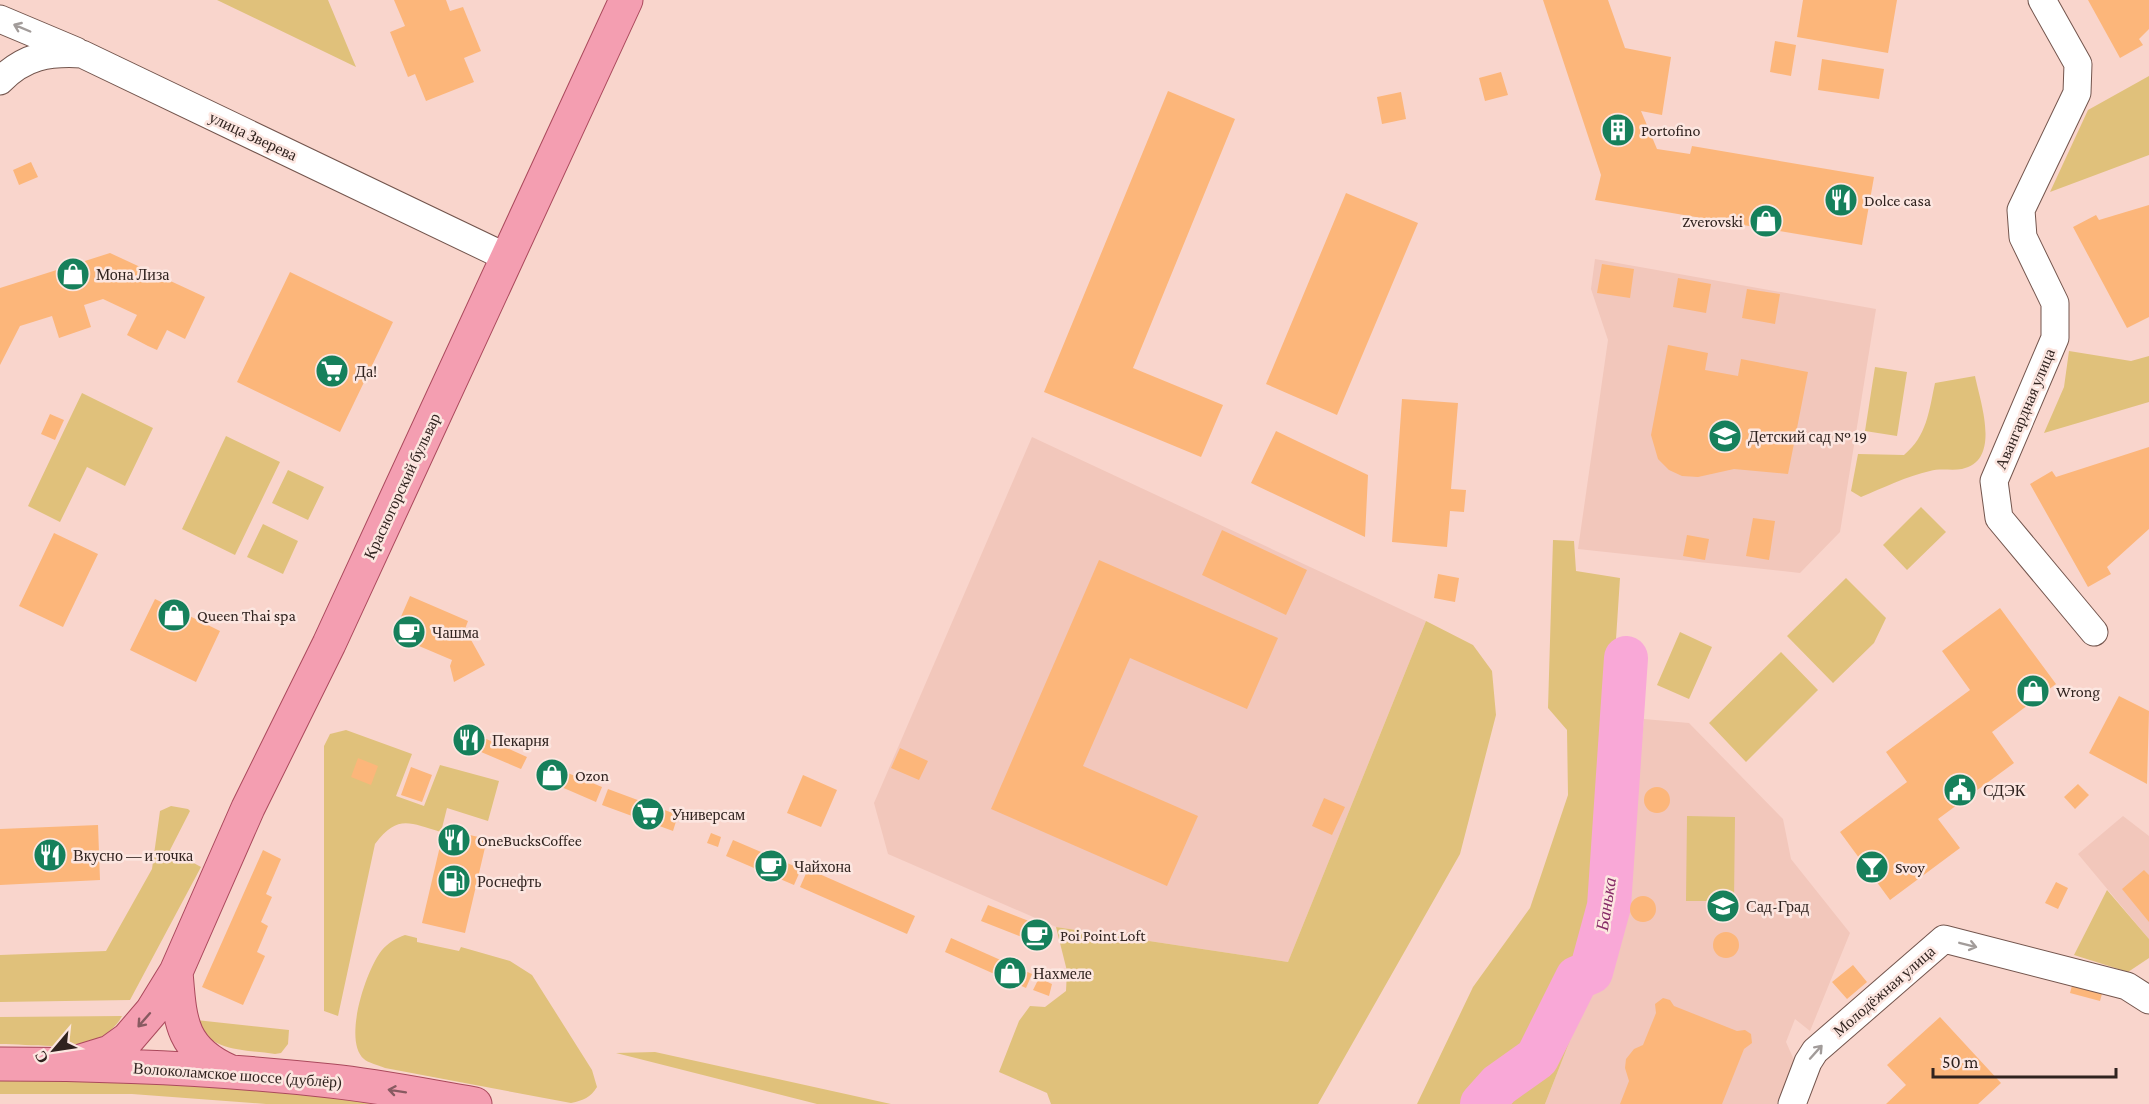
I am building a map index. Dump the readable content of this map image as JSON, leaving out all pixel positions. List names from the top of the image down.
{
  "streets": {
    "main road": ["Красногорский бульвар", "Волоколамское шоссе (дублёр)"],
    "street": ["улица Зверева", "Авангардная улица", "Молодёжная улица"]
  },
  "crossings": [
    ["улица Зверева", "Красногорский бульвар"],
    ["Красногорский бульвар", "Волоколамское шоссе (дублёр)"]
  ],
  "one_way": ["Молодёжная улица", "Волоколамское шоссе (дублёр)"],
  "water": ["Банька"],
  "places": {
    "building": ["Portofino"],
    "restaurant": [
      "Dolce casa",
      "Пекарня",
      "OneBucksCoffee",
      "Вкусно — и точка"
    ],
    "shop": [
      "Zverovski",
      "Мона Лиза",
      "Queen Thai spa",
      "Wrong",
      "Ozon",
      "Нахмеле"
    ],
    "supermarket": ["Да!", "Универсам"],
    "school or university": ["Детский сад № 19", "Сад-Град"],
    "cafe": ["Чашма", "Чайхона", "Poi Point Loft"],
    "public building": ["СДЭК"],
    "bar": ["Svoy"],
    "fuel station": ["Роснефть"]
  },
  "scale_bar": "50 m",
  "north": "bottom left"
}
